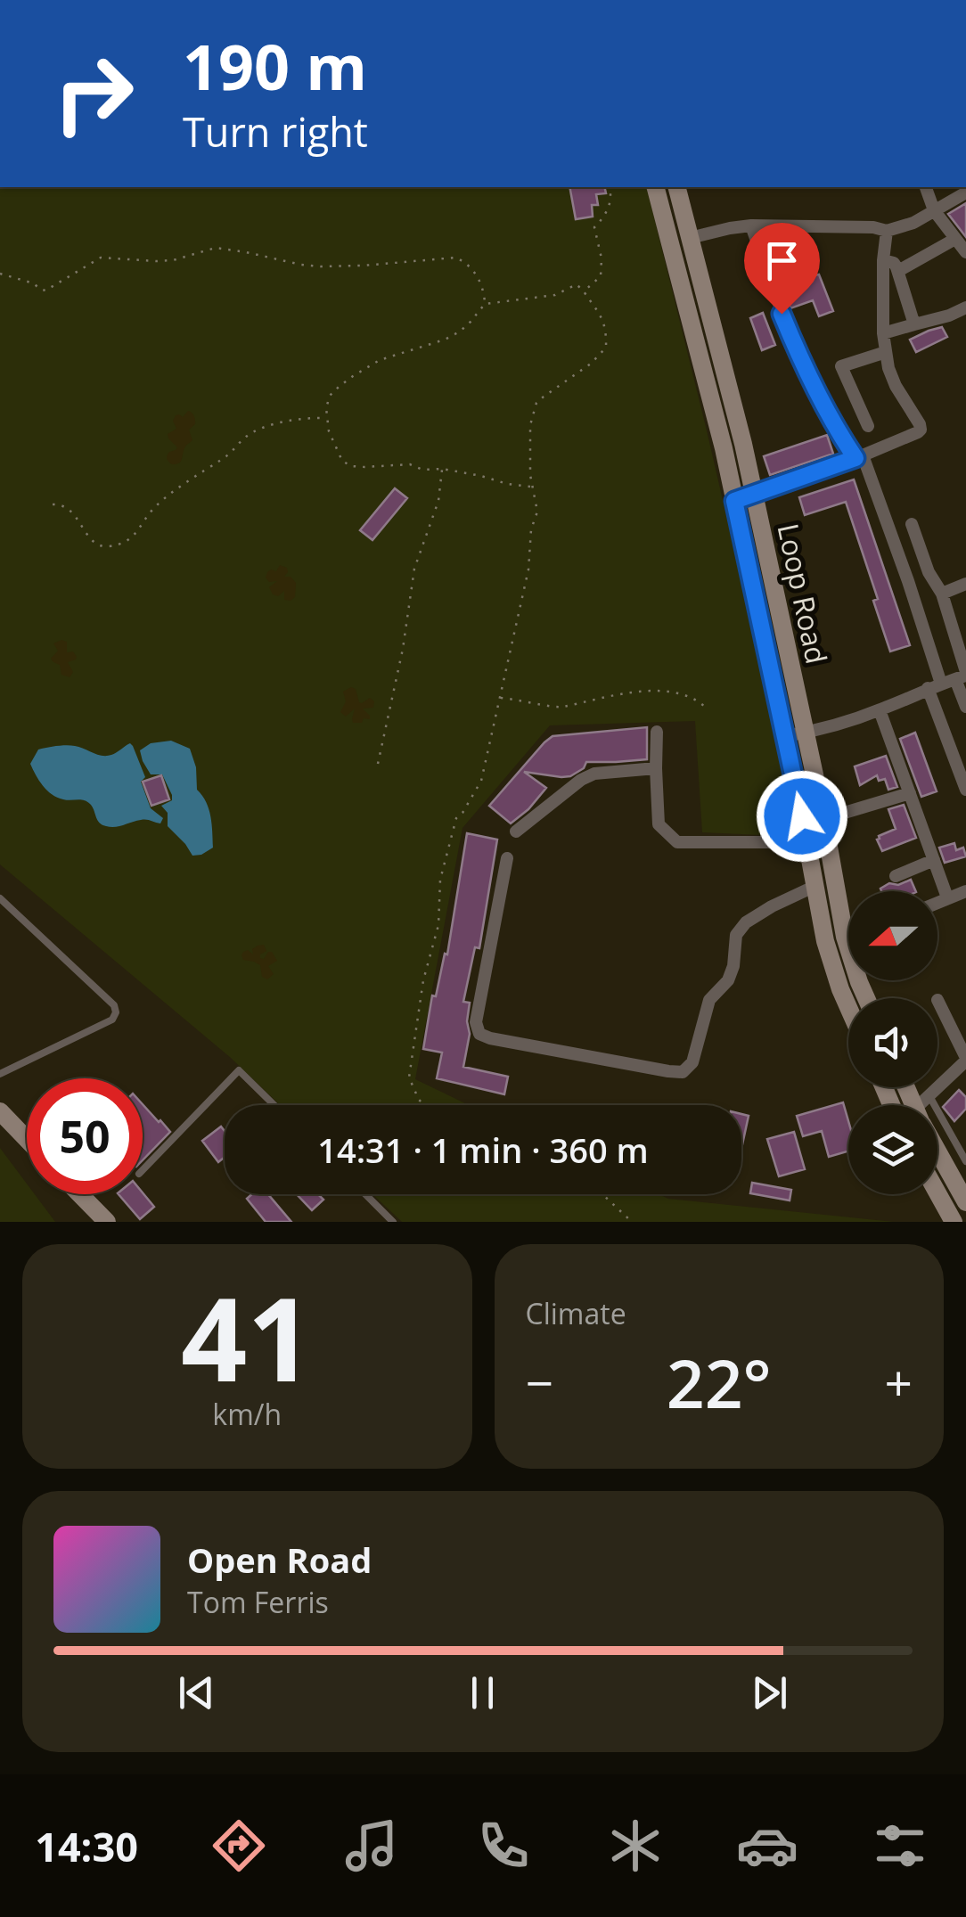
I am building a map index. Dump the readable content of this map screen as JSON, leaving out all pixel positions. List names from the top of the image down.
{
  "streets": {
    "main road": ["Loop Road"]
  },
  "north": "left",
  "page": {
    "turn": ["190 m", "Turn right"],
    "limit": "50",
    "trip": "14:31 · 1 min · 360 m",
    "tile": [
      ["41", "km/h"],
      "Climate"
    ],
    "heat": ["−", "22°", "+"],
    "song": ["Open Road", "Tom Ferris"],
    "tabs": "14:30"
  }
}
